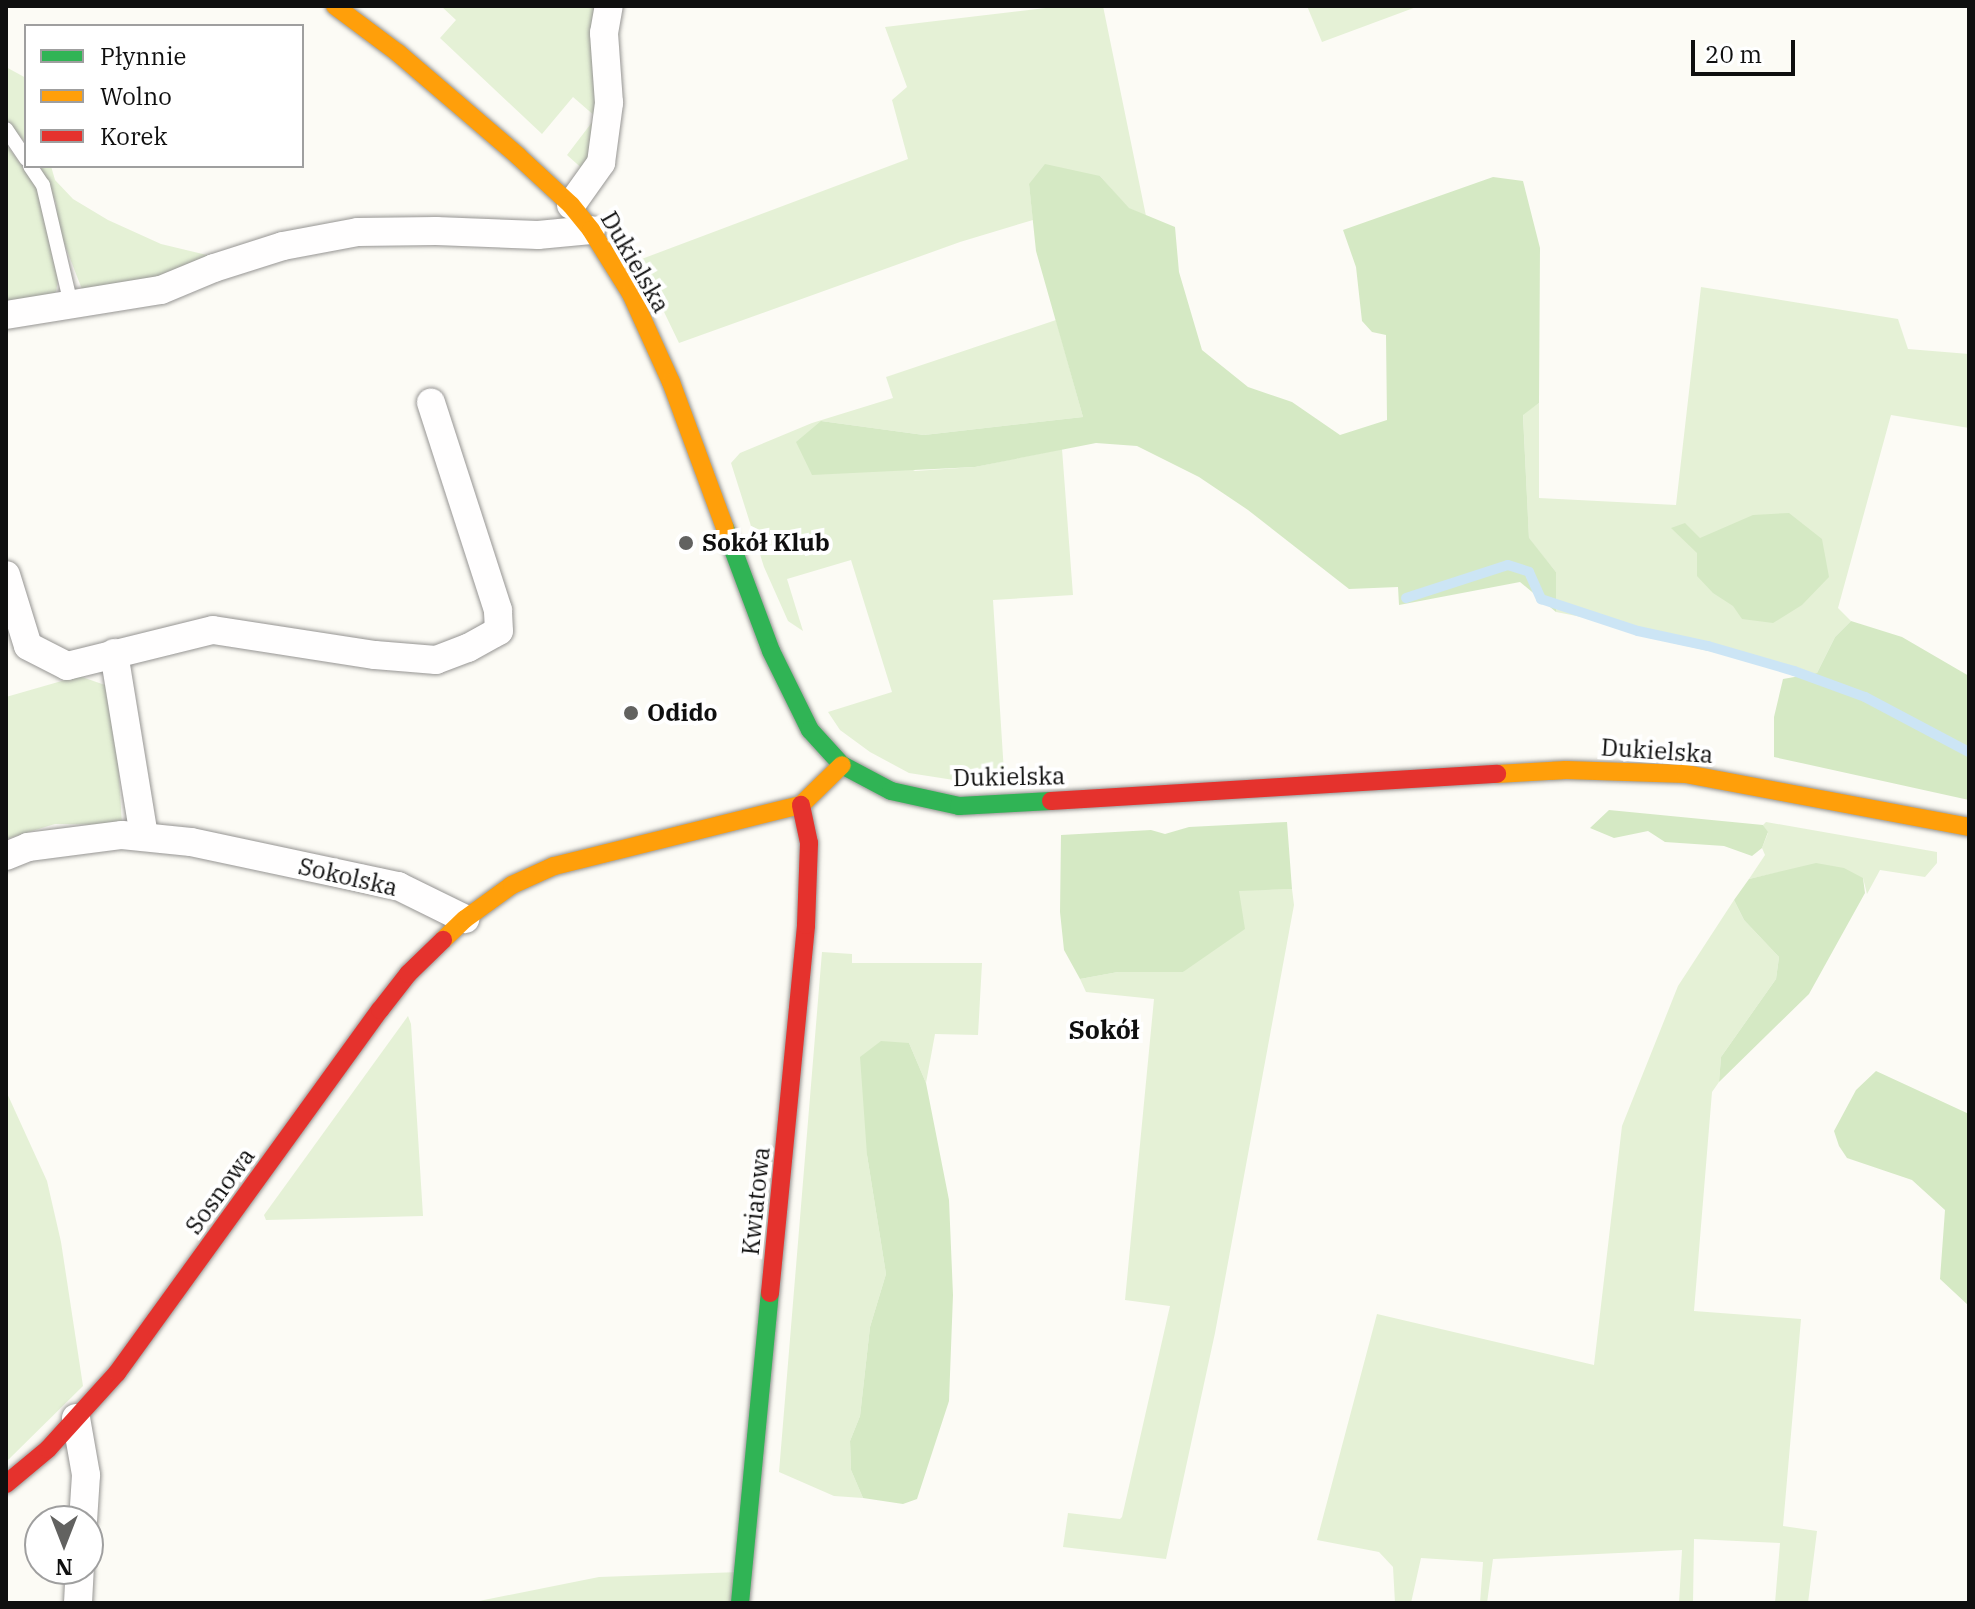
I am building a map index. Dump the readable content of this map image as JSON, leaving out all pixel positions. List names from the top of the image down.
{
  "streets": {
    "main road": ["Dukielska", "Sosnowa", "Kwiatowa"],
    "street": ["Sokolska"]
  },
  "crossings": [
    ["Sokolska", "Sosnowa"]
  ],
  "districts": ["Sokół"],
  "places": ["Sokół Klub", "Odido"],
  "legend": ["Płynnie", "Wolno", "Korek"],
  "scale_bar": "20 m",
  "north": "bottom"
}
